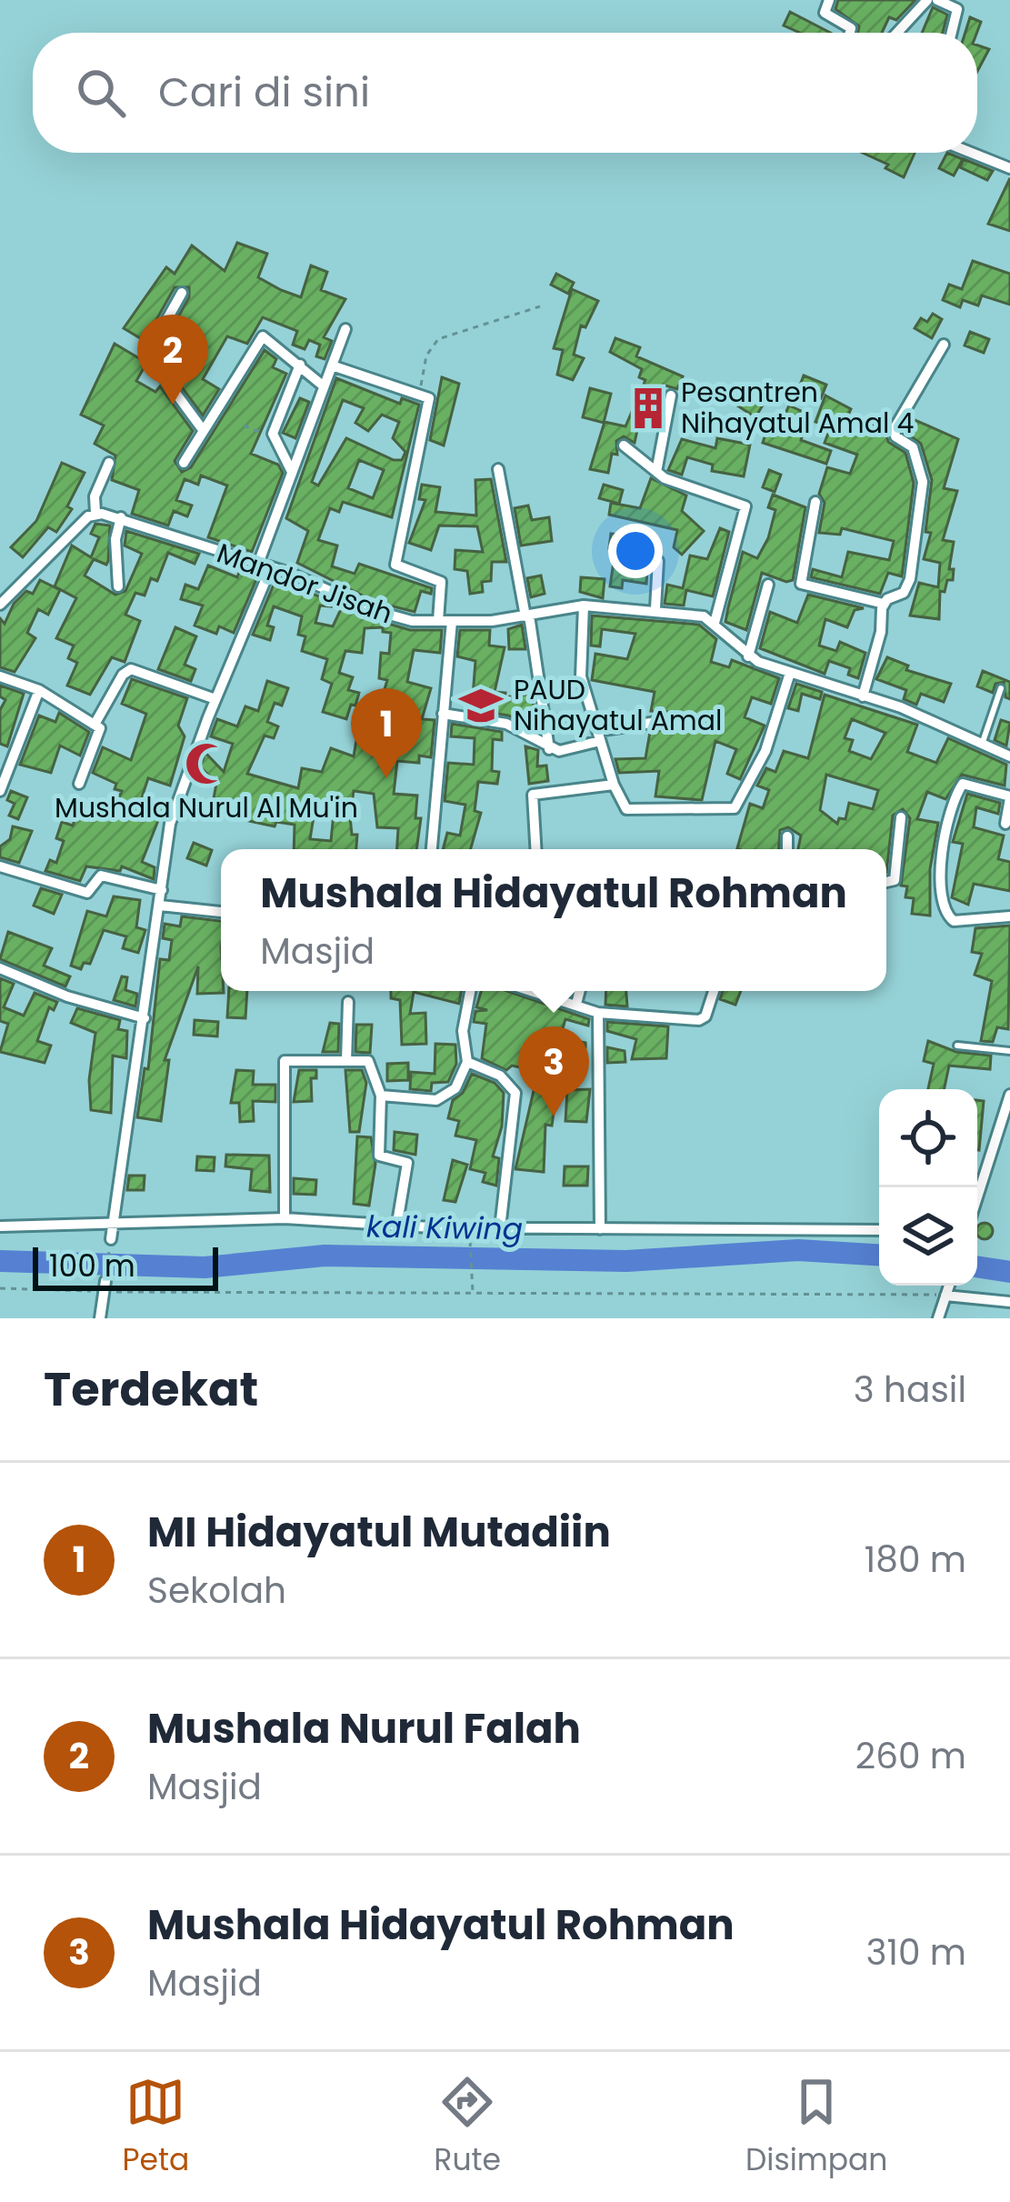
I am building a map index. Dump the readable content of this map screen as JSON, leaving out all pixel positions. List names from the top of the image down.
{
  "streets": {
    "street": ["Mandor Jisah"]
  },
  "water": ["kali Kiwing"],
  "places": {
    "building": ["Pesantren Nihayatul Amal 4"],
    "school or university": ["PAUD Nihayatul Amal"],
    "mosque": ["Mushala Nurul Al Mu'in"]
  },
  "scale_bar": "100 m",
  "page": {
    "search": "Cari di sini",
    "pins": ["2", "1", "3"],
    "popup": ["Mushala Hidayatul Rohman", "Masjid"],
    "scale": "100 m",
    "heading": ["Terdekat", "3 hasil"],
    "list": [
      {
        "mark": "1",
        "name": "MI Hidayatul Mutadiin",
        "note": "Sekolah",
        "value": "180 m"
      },
      {
        "mark": "2",
        "name": "Mushala Nurul Falah",
        "note": "Masjid",
        "value": "260 m"
      },
      {
        "mark": "3",
        "name": "Mushala Hidayatul Rohman",
        "note": "Masjid",
        "value": "310 m"
      }
    ],
    "nav": ["Peta", "Rute", "Disimpan"]
  }
}
